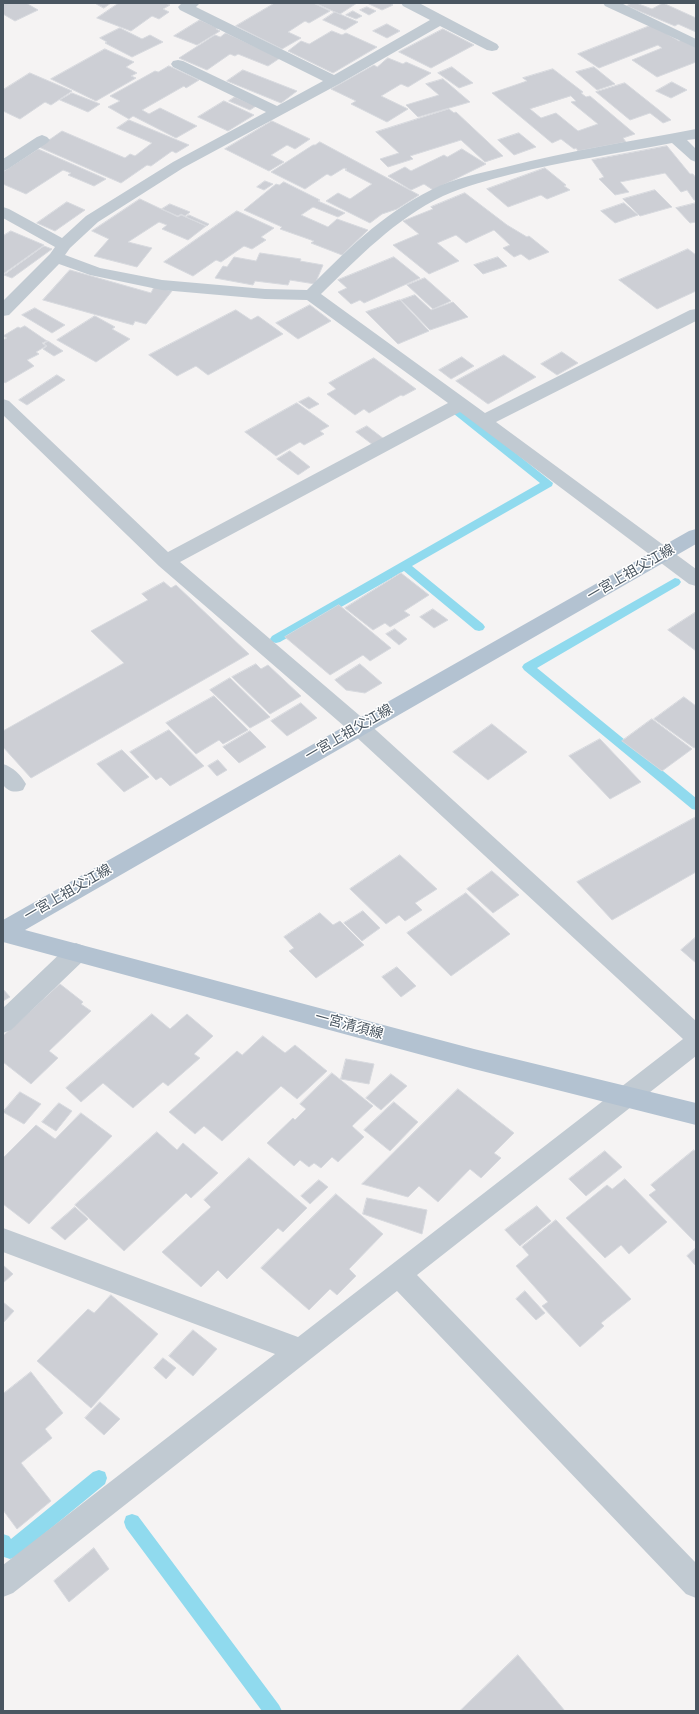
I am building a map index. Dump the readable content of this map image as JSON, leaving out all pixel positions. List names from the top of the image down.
{
  "streets": {
    "main road": ["一宮上祖父江線", "一宮清須線"]
  },
  "crossings": [
    ["一宮上祖父江線", "一宮清須線"]
  ]
}
